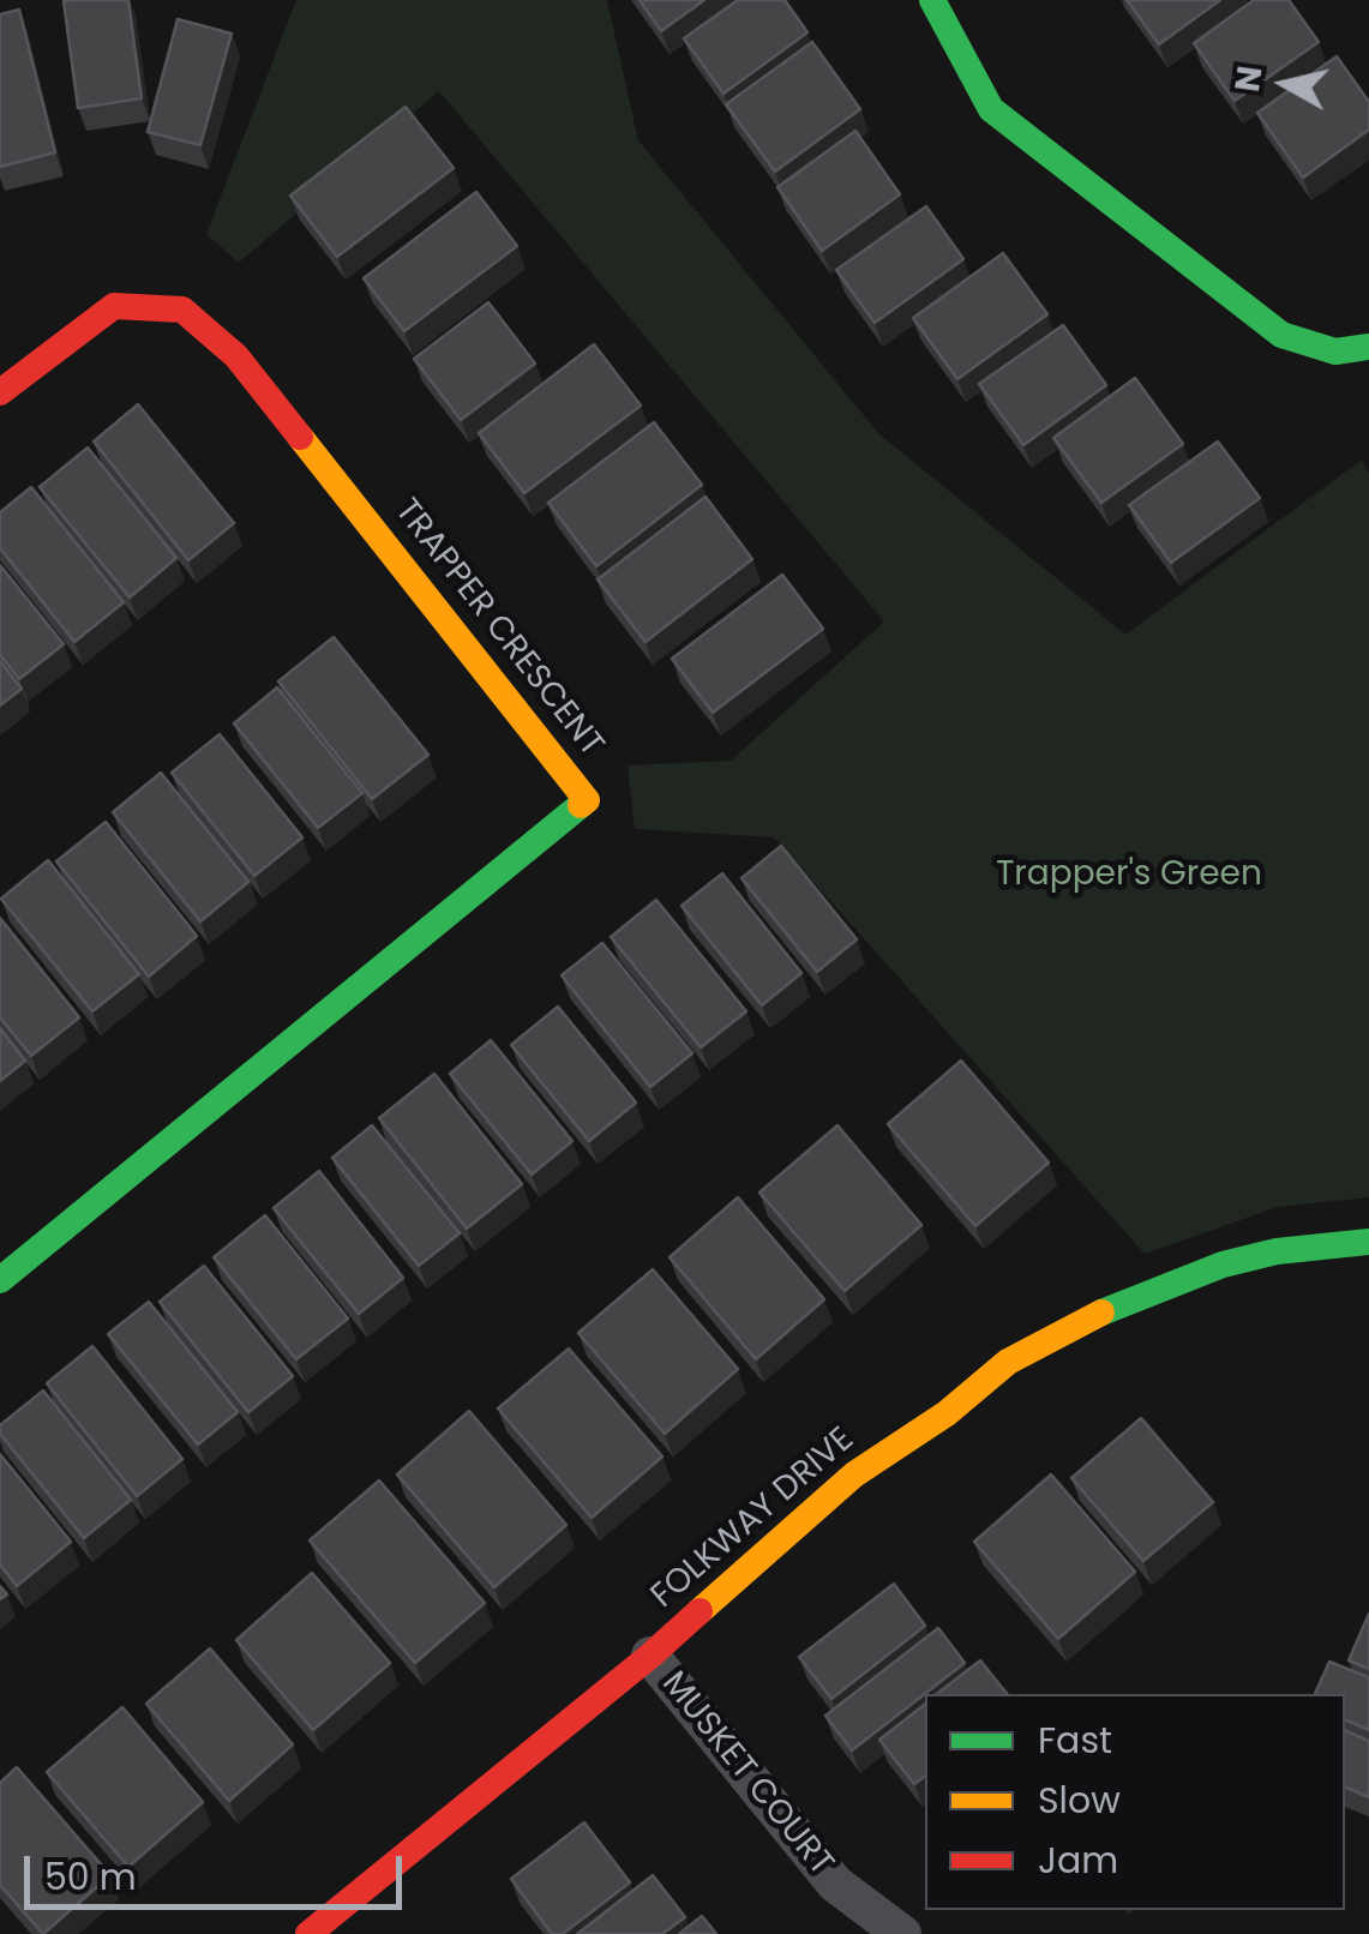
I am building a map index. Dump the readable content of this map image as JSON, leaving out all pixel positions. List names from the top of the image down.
{
  "streets": {
    "street": ["TRAPPER CRESCENT", "FOLKWAY DRIVE", "MUSKET COURT"]
  },
  "crossings": [
    ["FOLKWAY DRIVE", "MUSKET COURT"]
  ],
  "parks": ["Trapper's Green"],
  "legend": ["Fast", "Slow", "Jam"],
  "scale_bar": "50 m",
  "north": "left"
}
